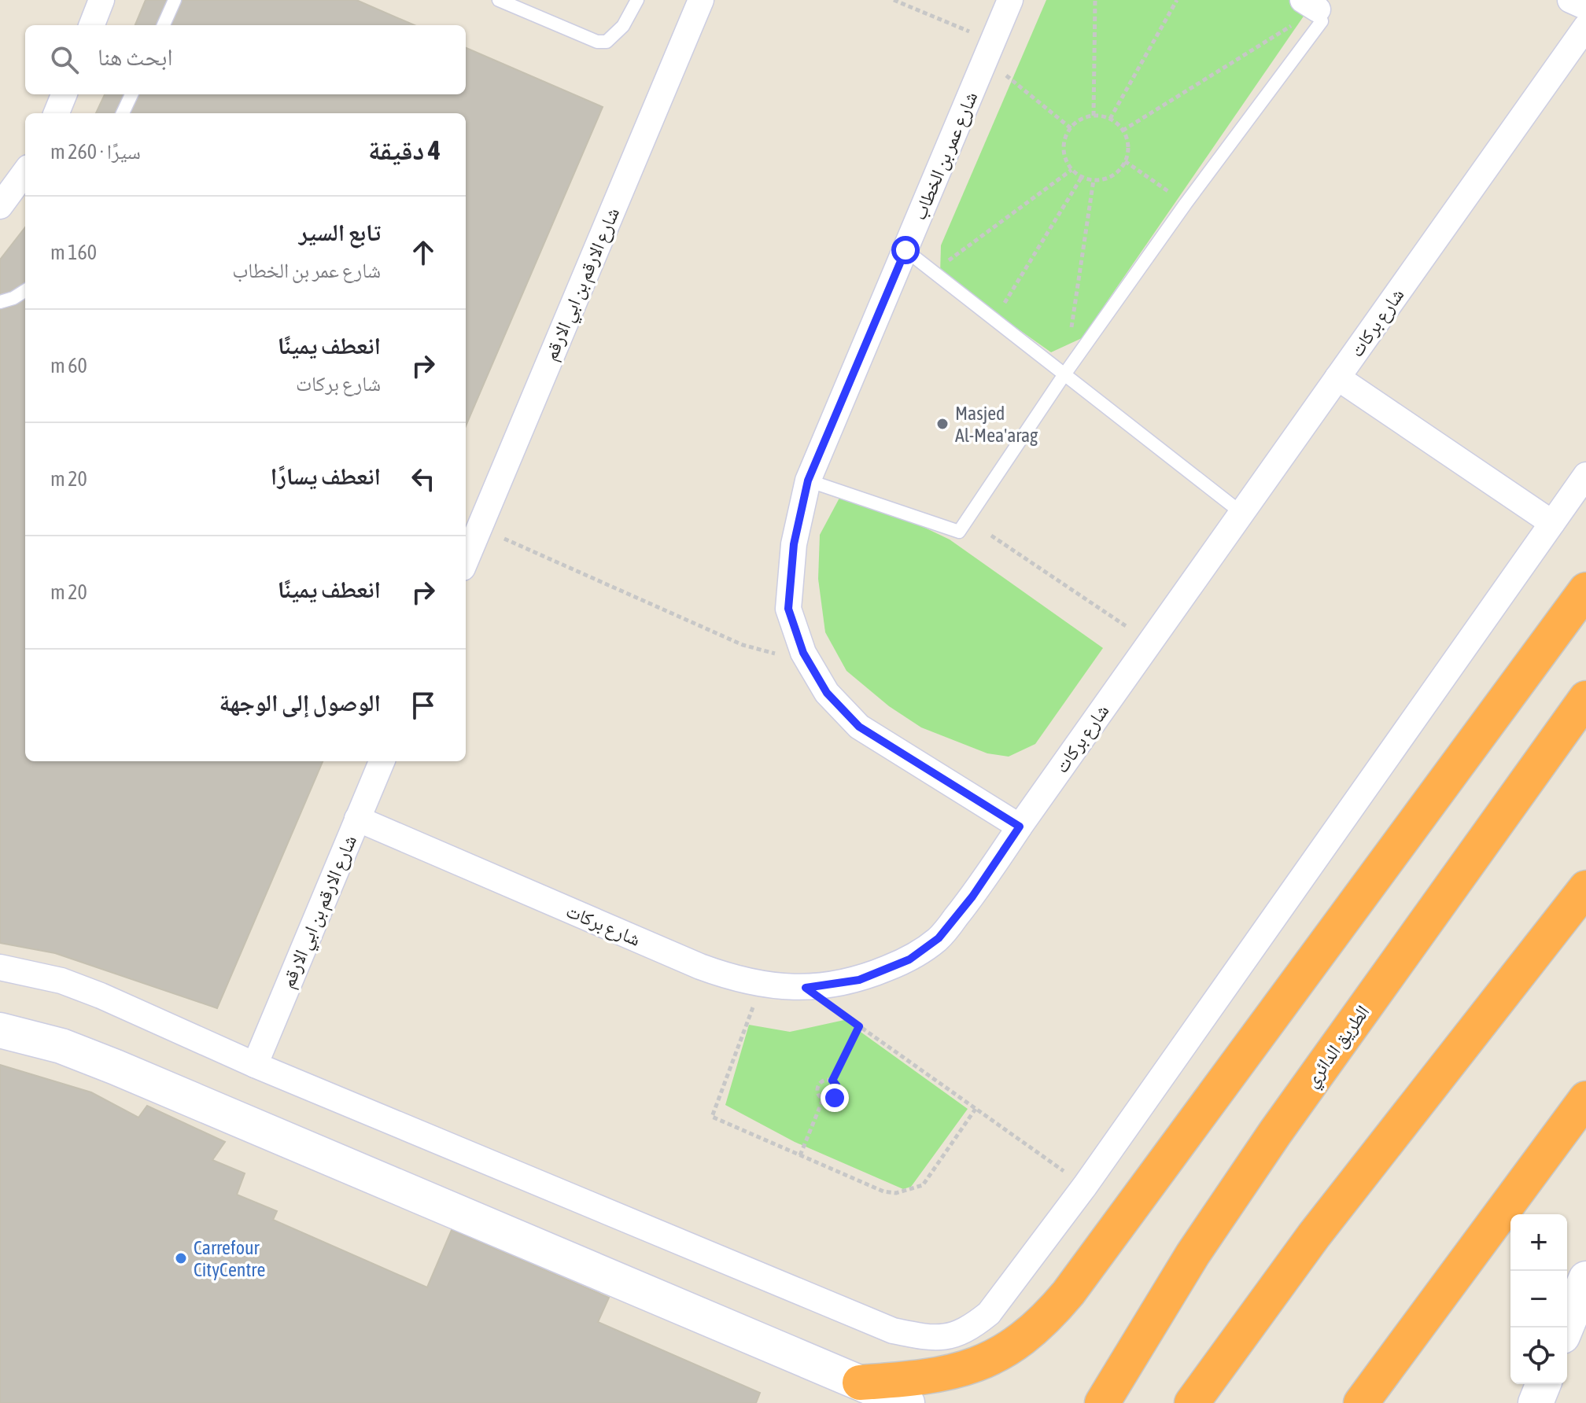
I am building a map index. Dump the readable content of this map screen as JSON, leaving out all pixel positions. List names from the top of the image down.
{
  "streets": {
    "highway": ["الطريق الدائري"],
    "street": ["شارع عمر بن الخطاب", "شارع الارقم بن ابي الارقم", "شارع بركات"]
  },
  "crossings": [
    ["شارع عمر بن الخطاب", "شارع بركات"],
    ["شارع الارقم بن ابي الارقم", "شارع بركات"]
  ],
  "places": ["Masjed Al-Mea'arag", "Carrefour CityCentre"],
  "page": {
    "search": "ابحث هنا",
    "heading": ["4 دقيقة", "سيرًا · 260 m"],
    "list": [
      ["تابع السير", "شارع عمر بن الخطاب", "160 m"],
      ["انعطف يمينًا", "شارع بركات", "60 m"],
      ["انعطف يسارًا", "20 m"],
      ["انعطف يمينًا", "20 m"],
      "الوصول إلى الوجهة"
    ],
    "map_buttons": ["+", "−"]
  }
}
